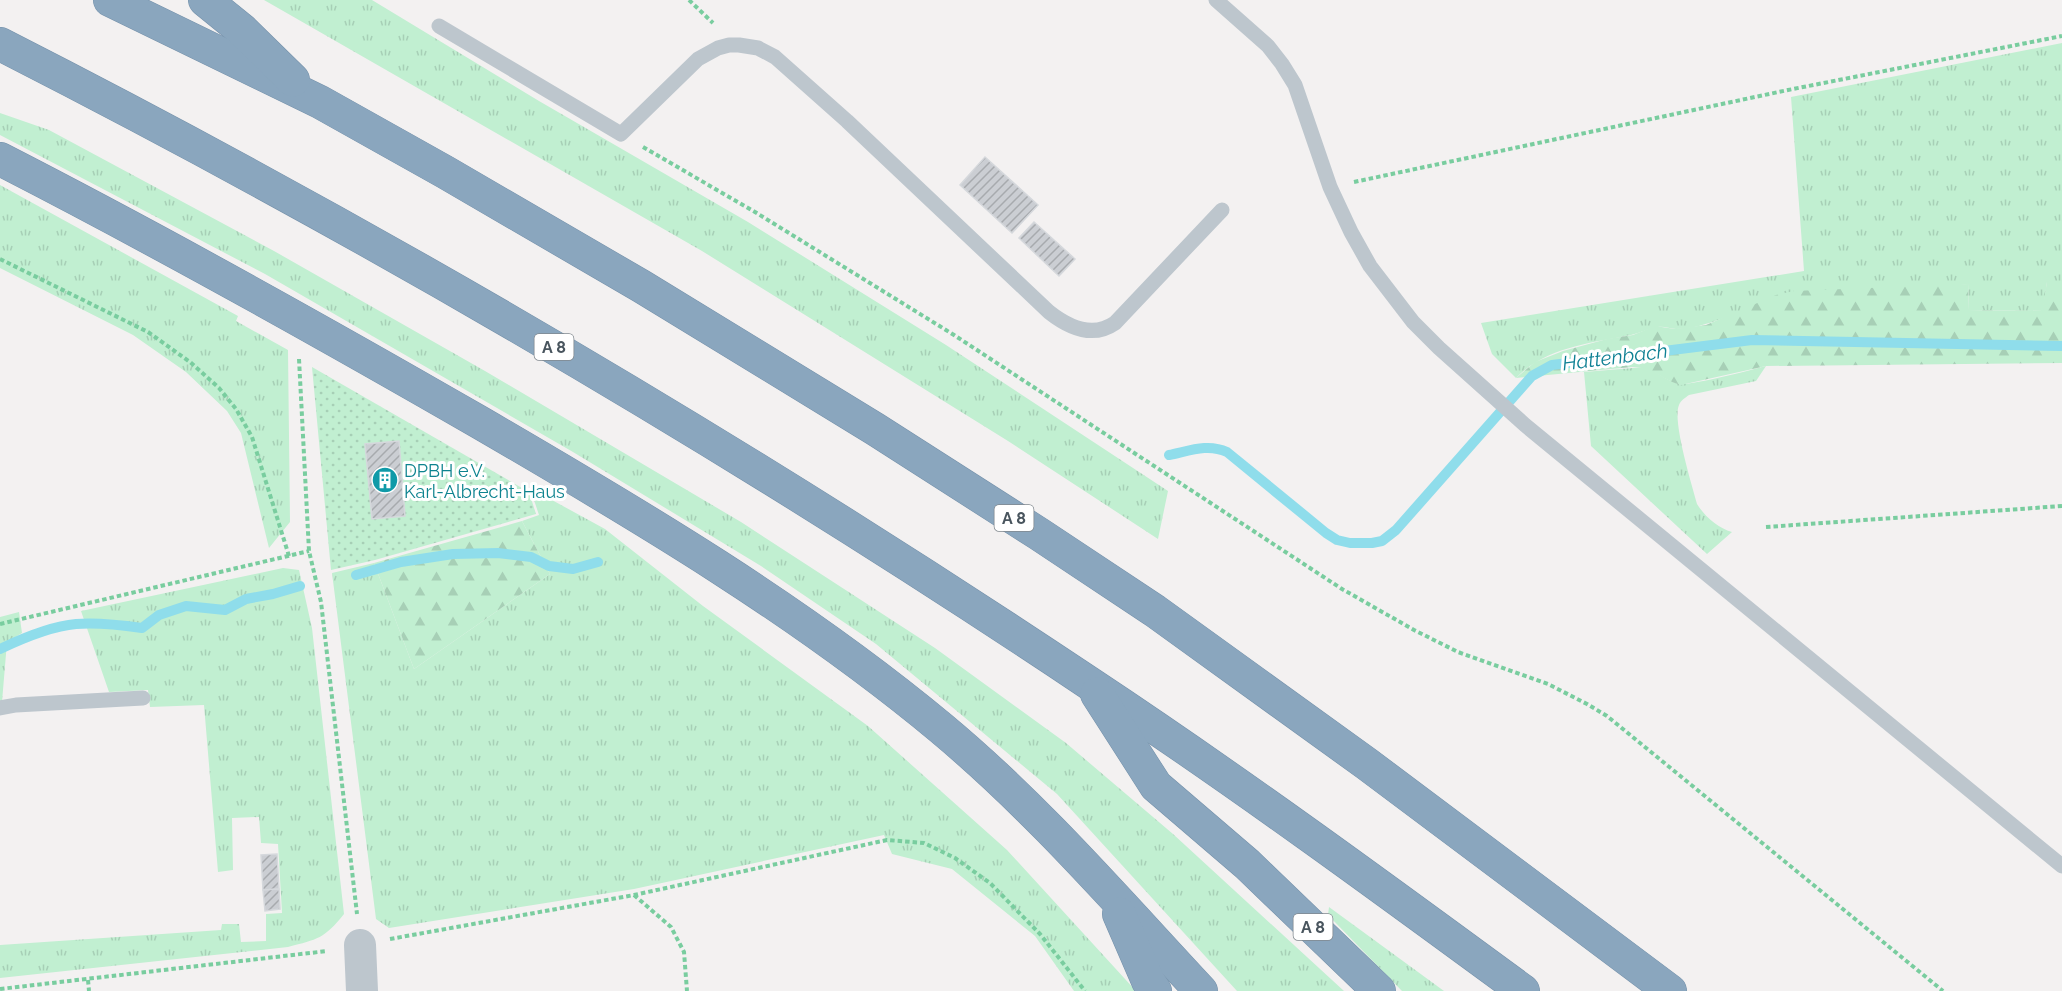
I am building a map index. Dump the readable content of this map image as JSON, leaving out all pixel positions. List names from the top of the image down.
{
  "streets": {
    "highway": ["A 8"]
  },
  "water": ["Hattenbach"],
  "places": {
    "building": ["DPBH e.V. Karl-Albrecht-Haus"]
  }
}
